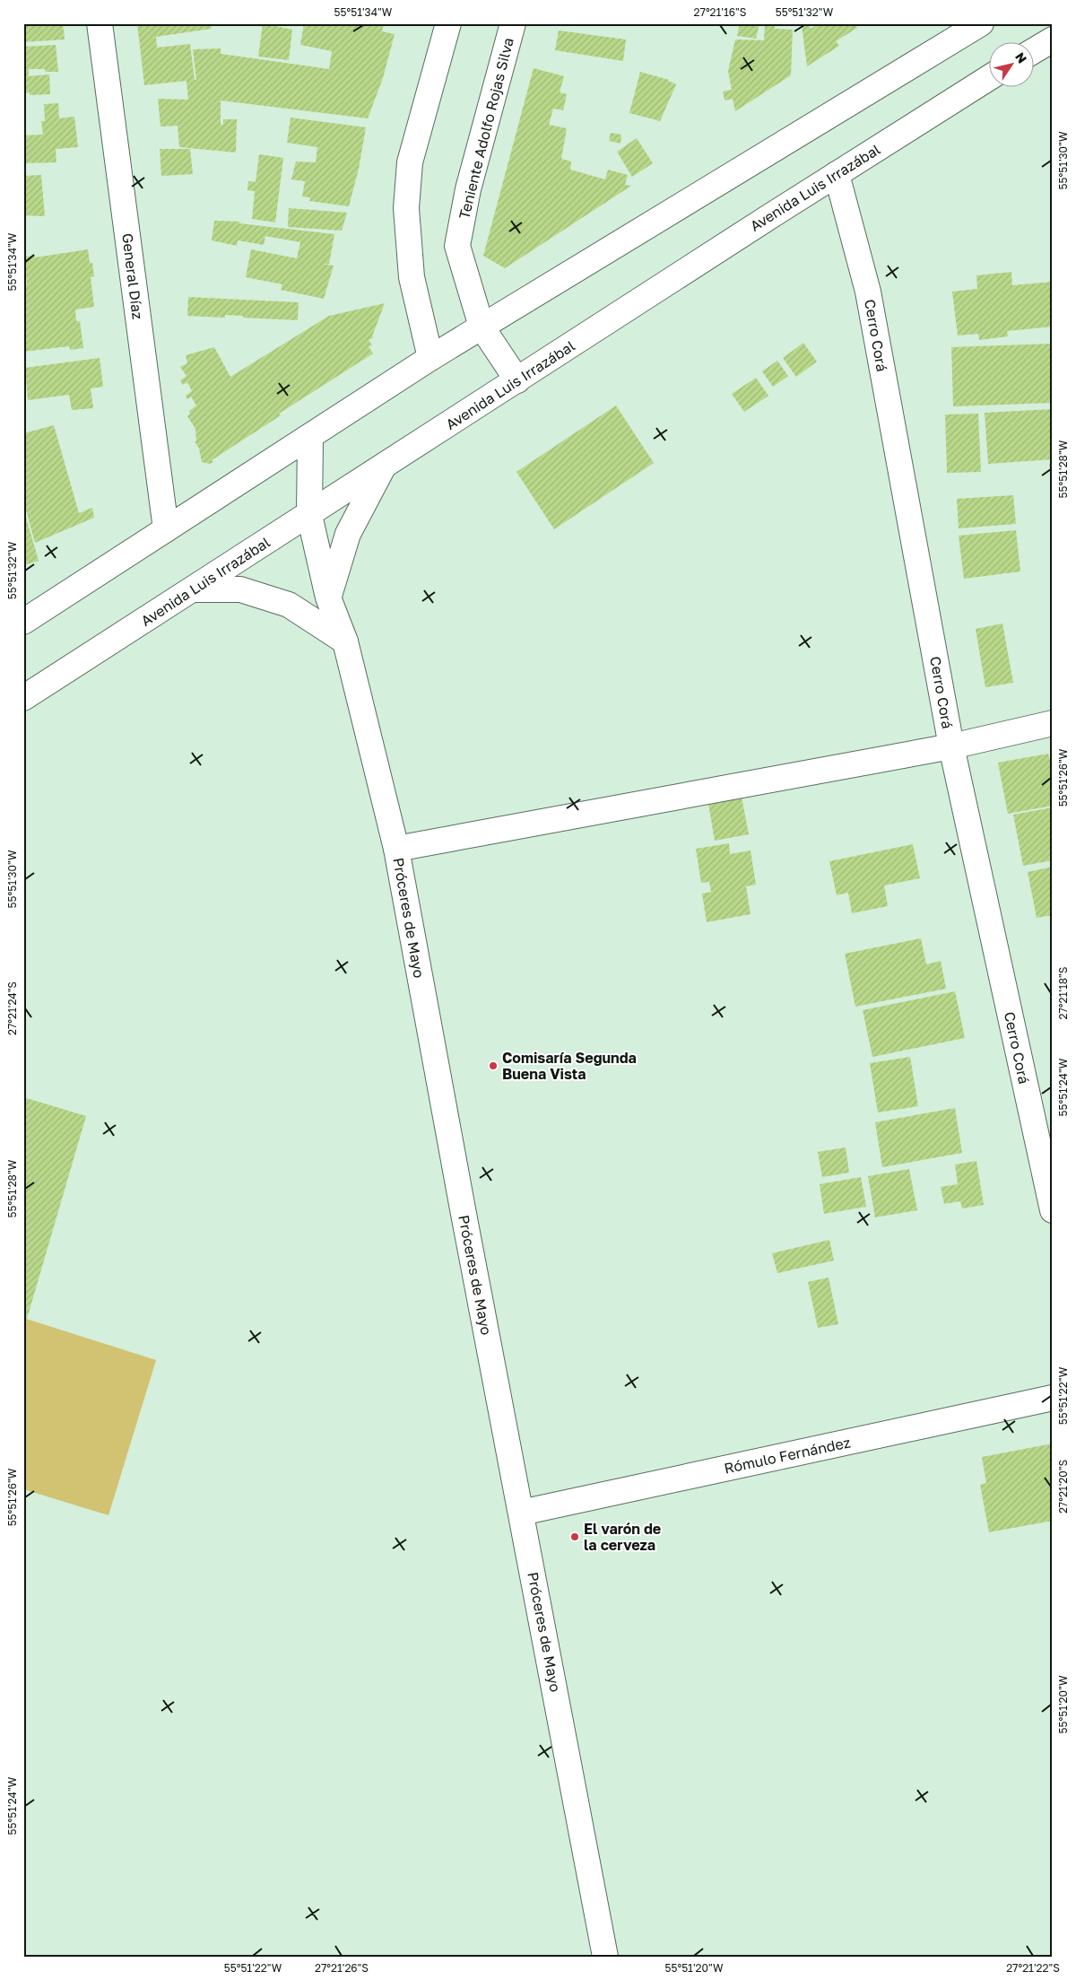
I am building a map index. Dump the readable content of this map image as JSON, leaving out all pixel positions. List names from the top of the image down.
{
  "streets": {
    "street": [
      "Teniente Adolfo Rojas Silva",
      "Avenida Luis Irrazábal",
      "General Díaz",
      "Cerro Corá",
      "Próceres de Mayo",
      "Rómulo Fernández"
    ]
  },
  "crossings": [
    ["Teniente Adolfo Rojas Silva", "Avenida Luis Irrazábal"],
    ["Avenida Luis Irrazábal", "Cerro Corá"],
    ["Avenida Luis Irrazábal", "Próceres de Mayo"],
    ["Próceres de Mayo", "Rómulo Fernández"]
  ],
  "places": ["Comisaría Segunda Buena Vista", "El varón de la cerveza"],
  "north": "top right",
  "coordinates": [
    "55°51'34\"W",
    "27°21'16\"S",
    "55°51'32\"W",
    "55°51'30\"W",
    "55°51'28\"W",
    "55°51'26\"W",
    "27°21'18\"S",
    "27°21'24\"S",
    "55°51'24\"W",
    "55°51'22\"W",
    "27°21'20\"S",
    "55°51'20\"W",
    "27°21'26\"S",
    "27°21'22\"S"
  ]
}
